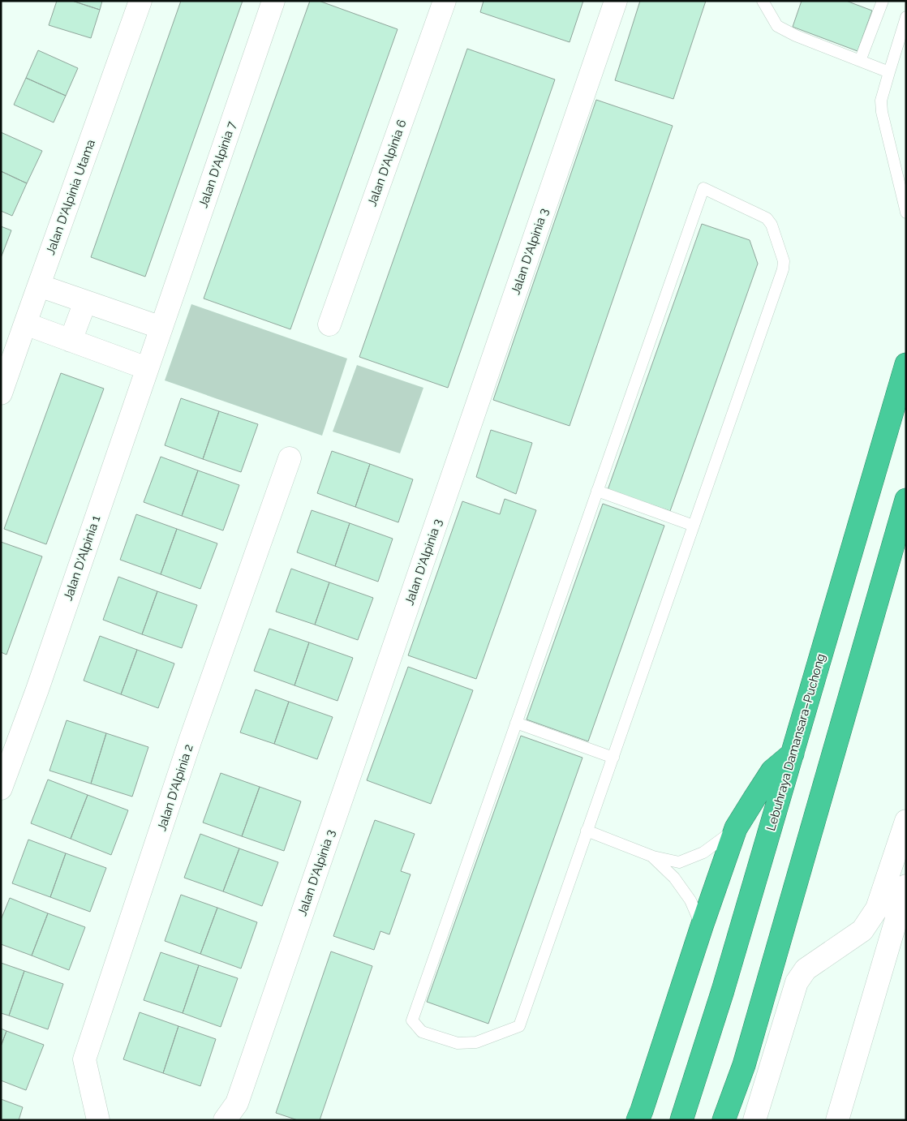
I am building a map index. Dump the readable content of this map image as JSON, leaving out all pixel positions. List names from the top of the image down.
{
  "streets": {
    "highway": ["Lebuhraya Damansara–Puchong"],
    "street": [
      "Jalan D'Alpinia 6",
      "Jalan D'Alpinia 7",
      "Jalan D'Alpinia Utama",
      "Jalan D'Alpinia 3",
      "Jalan D'Alpinia 1",
      "Jalan D'Alpinia 2"
    ]
  },
  "crossings": [
    ["Jalan D'Alpinia 7", "Jalan D'Alpinia 1"]
  ]
}
